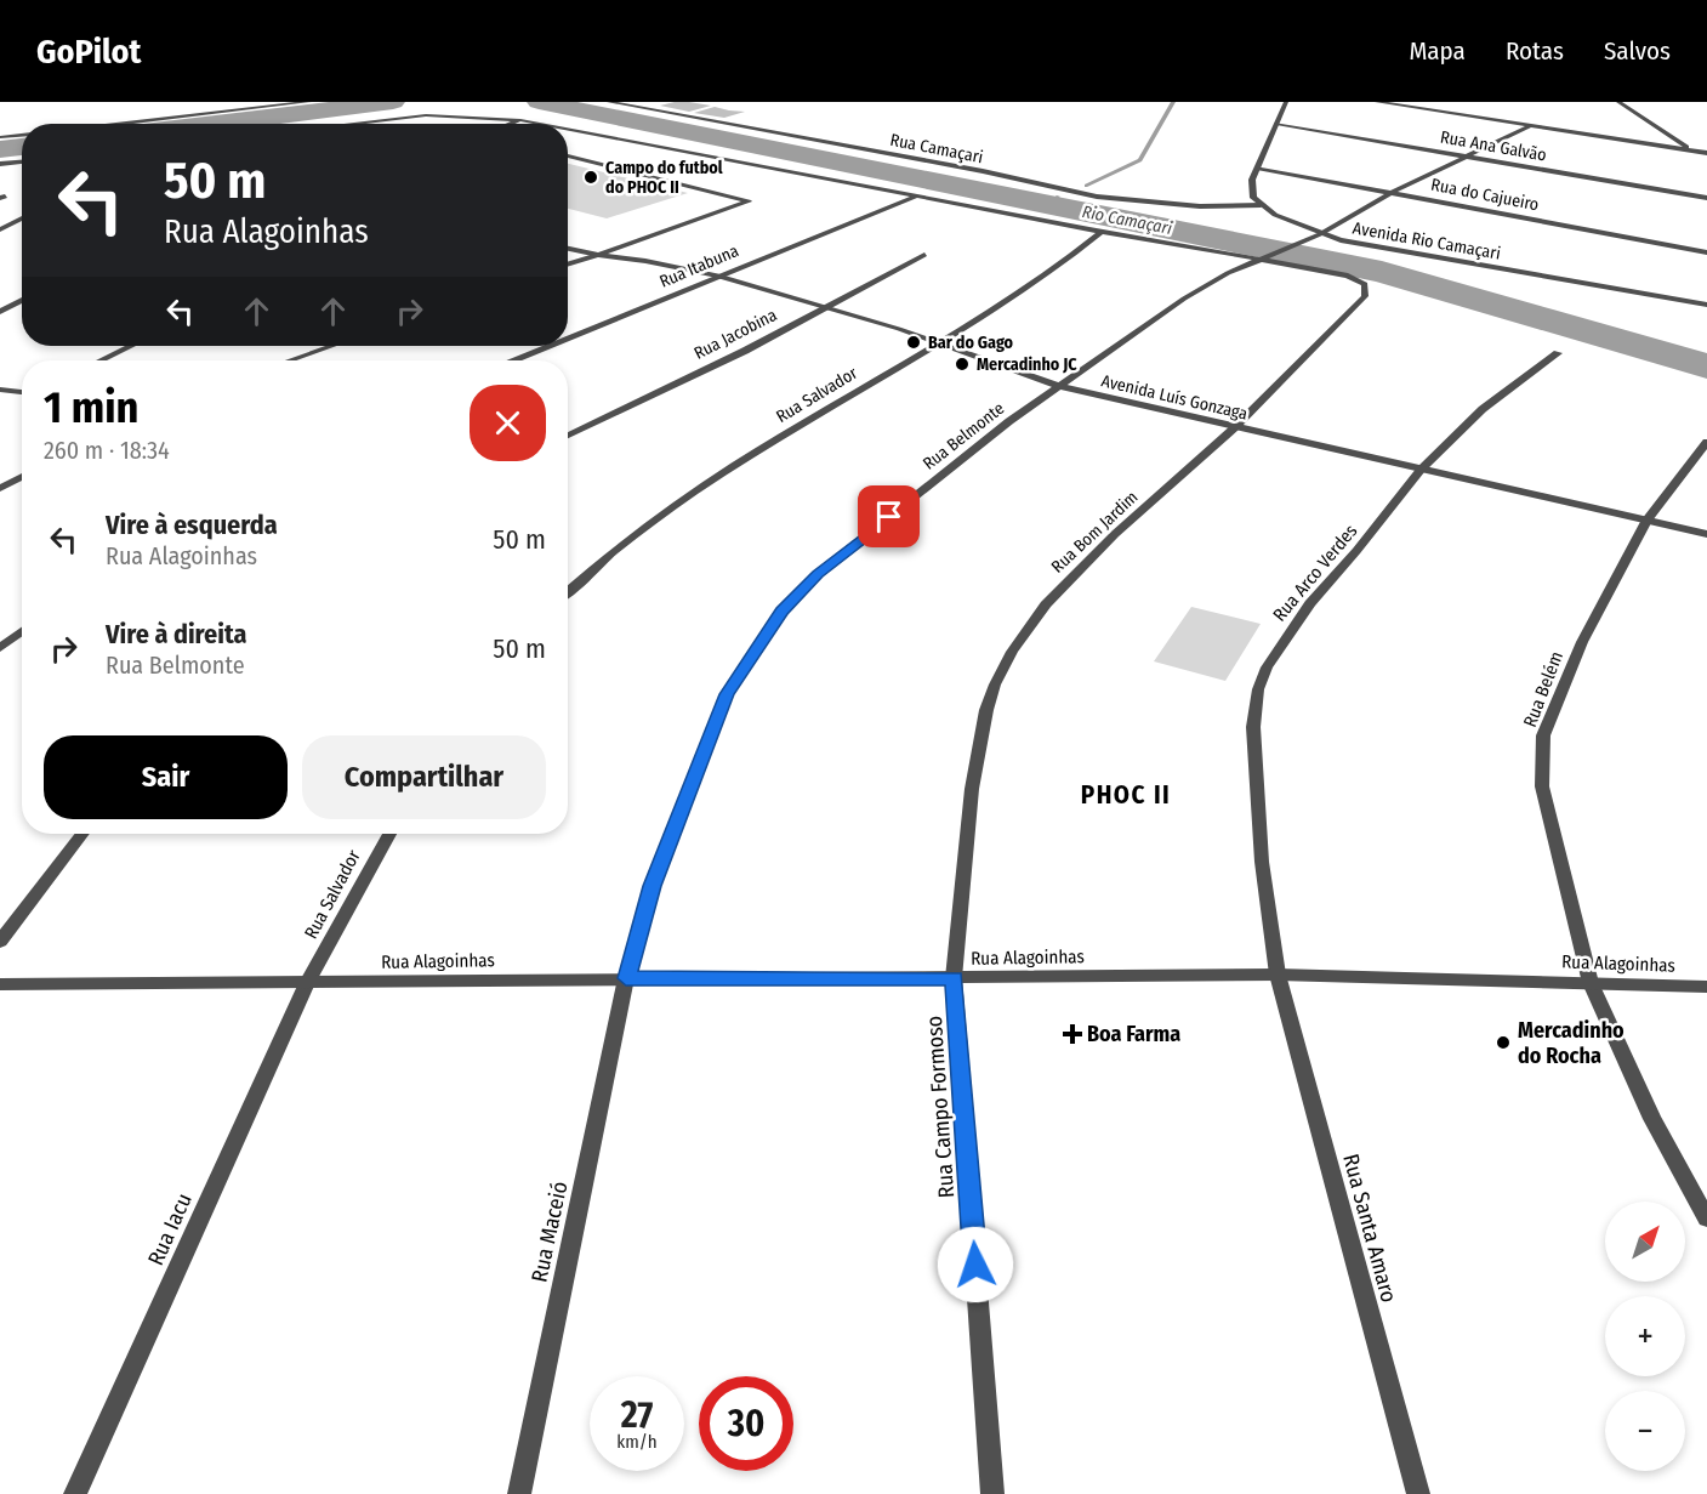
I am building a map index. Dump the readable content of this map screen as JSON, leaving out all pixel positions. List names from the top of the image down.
{
  "streets": {
    "street": [
      "Rua Ana Galvão",
      "Rua Camaçari",
      "Rua do Cajueiro",
      "Avenida Rio Camaçari",
      "Rua Itabuna",
      "Rua Jacobina",
      "Rua Salvador",
      "Avenida Luís Gonzaga",
      "Rua Belmonte",
      "Rua Bom Jardim",
      "Rua Arco Verdes",
      "Rua Belém",
      "Rua Alagoinhas",
      "Rua Campo Formoso",
      "Rua Santa Amaro",
      "Rua Iacu",
      "Rua Maceió"
    ]
  },
  "crossings": [
    ["Rua Camaçari", "Avenida Rio Camaçari"],
    ["Rua Itabuna", "Avenida Luís Gonzaga"],
    ["Rua Jacobina", "Avenida Luís Gonzaga"],
    ["Rua Salvador", "Avenida Luís Gonzaga"],
    ["Rua Salvador", "Rua Alagoinhas"],
    ["Rua Salvador", "Rua Iacu"],
    ["Avenida Luís Gonzaga", "Rua Belmonte"],
    ["Avenida Luís Gonzaga", "Rua Bom Jardim"],
    ["Avenida Luís Gonzaga", "Rua Arco Verdes"],
    ["Avenida Luís Gonzaga", "Rua Belém"],
    ["Rua Belmonte", "Rua Bom Jardim"],
    ["Rua Belmonte", "Rua Alagoinhas"],
    ["Rua Belmonte", "Rua Maceió"],
    ["Rua Bom Jardim", "Rua Alagoinhas"],
    ["Rua Bom Jardim", "Rua Campo Formoso"],
    ["Rua Arco Verdes", "Rua Alagoinhas"],
    ["Rua Arco Verdes", "Rua Santa Amaro"],
    ["Rua Belém", "Rua Alagoinhas"],
    ["Rua Alagoinhas", "Rua Campo Formoso"],
    ["Rua Alagoinhas", "Rua Santa Amaro"],
    ["Rua Alagoinhas", "Rua Iacu"],
    ["Rua Alagoinhas", "Rua Maceió"]
  ],
  "districts": ["PHOC II"],
  "water": ["Rio Camaçari"],
  "places": {
    "other": [
      "Campo do futbol do PHOC II",
      "Bar do Gago",
      "Mercadinho JC",
      "Mercadinho do Rocha"
    ],
    "health": ["Boa Farma"]
  },
  "north": "top right",
  "page": {
    "header": "GoPilot",
    "nav": ["Mapa", "Rotas", "Salvos"],
    "turn": ["50 m", "Rua Alagoinhas"],
    "heading": ["1 min", "260 m · 18:34"],
    "list": [
      {
        "name": "Vire à esquerda",
        "note": "Rua Alagoinhas",
        "value": "50 m"
      },
      {
        "name": "Vire à direita",
        "note": "Rua Belmonte",
        "value": "50 m"
      }
    ],
    "buttons": ["Sair", "Compartilhar"],
    "map_buttons": ["+", "−"],
    "speed": "27 km/h",
    "limit": "30"
  }
}
